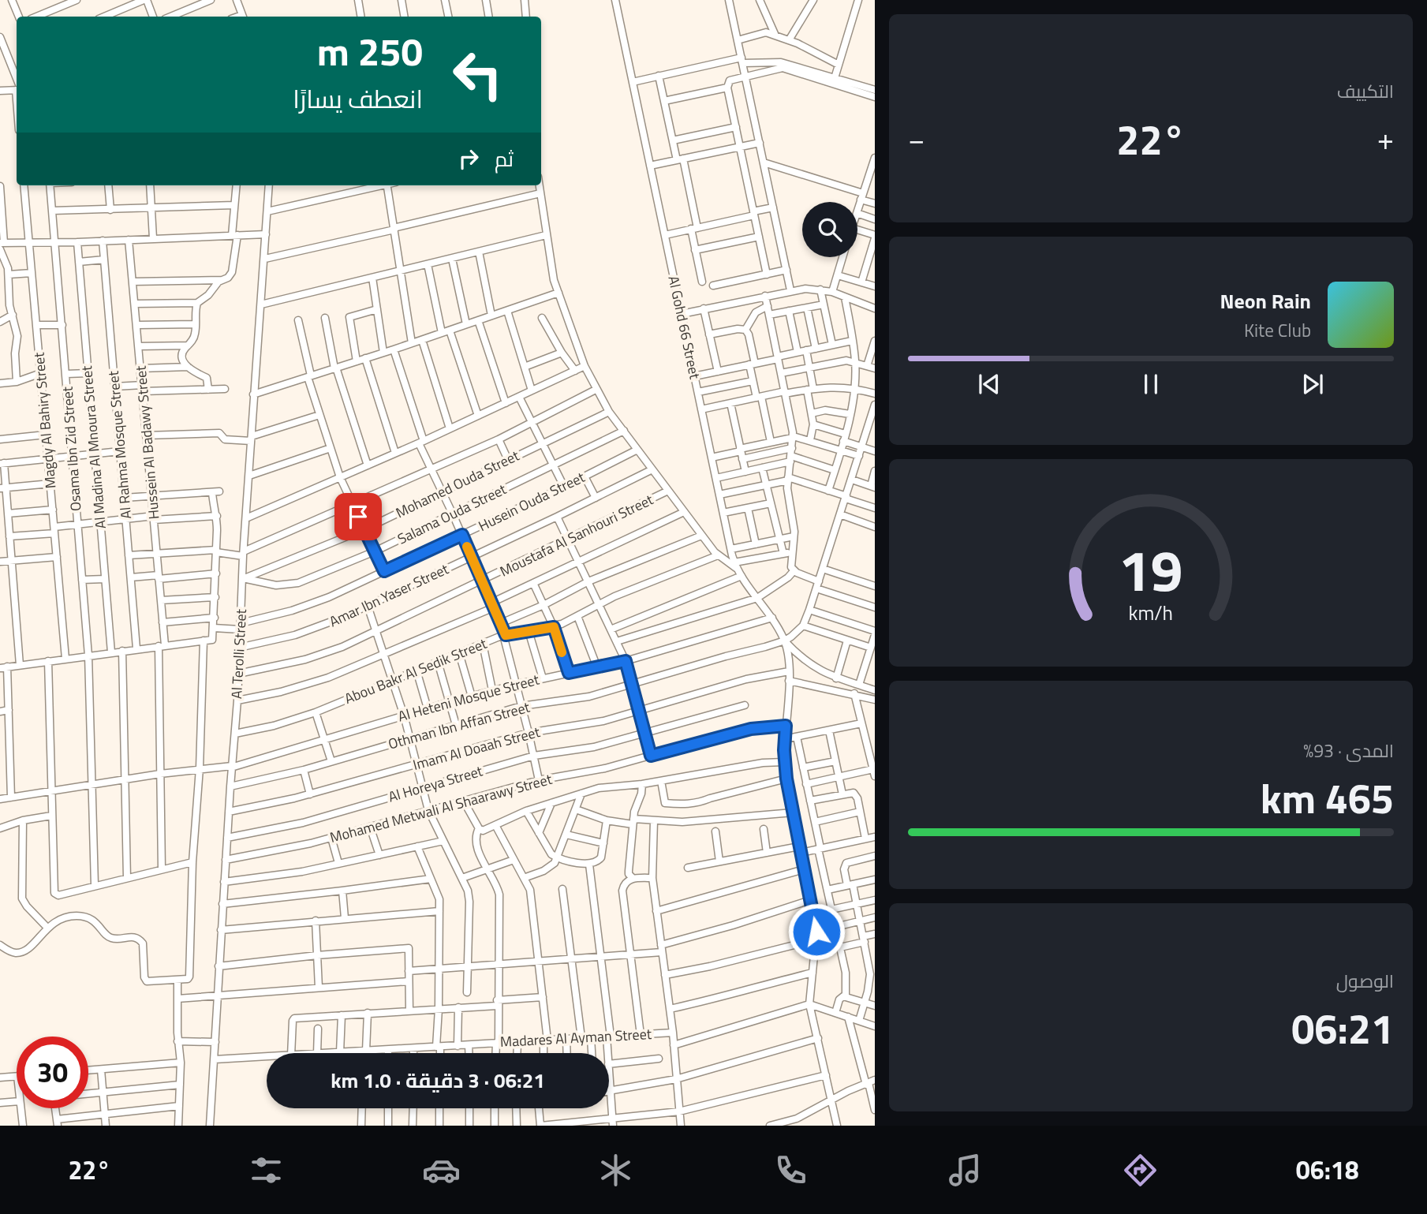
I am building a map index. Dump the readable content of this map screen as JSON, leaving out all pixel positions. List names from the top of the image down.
{
  "streets": {
    "street": [
      "Al Gohd 66 Street",
      "Magdy Al Bahiry Street",
      "Hussein Al Badawy Street",
      "Al Rahma Mosque Street",
      "Al Madina Al Mnoura Street",
      "Osama Ibn Zid Street",
      "Mohamed Ouda Street",
      "Husein Ouda Street",
      "Salama Ouda Street",
      "Moustafa Al Sanhouri Street",
      "Amar Ibn Yaser Street",
      "Al Terolli Street",
      "Abou Bakr Al Sedik Street",
      "Al Heteni Mosque Street",
      "Othman Ibn Affan Street",
      "Imam Al Doaah Street",
      "Al Horeya Street",
      "Mohamed Metwali Al Shaarawy Street",
      "Madares Al Ayman Street"
    ]
  },
  "crossings": [
    ["Al Gohd 66 Street", "Al Heteni Mosque Street"],
    ["Al Gohd 66 Street", "Othman Ibn Affan Street"],
    ["Osama Ibn Zid Street", "Al Heteni Mosque Street"],
    ["Mohamed Ouda Street", "Salama Ouda Street"],
    ["Mohamed Ouda Street", "Al Terolli Street"],
    ["Husein Ouda Street", "Al Terolli Street"],
    ["Salama Ouda Street", "Al Terolli Street"],
    ["Moustafa Al Sanhouri Street", "Al Terolli Street"],
    ["Amar Ibn Yaser Street", "Al Terolli Street"],
    ["Al Terolli Street", "Abou Bakr Al Sedik Street"],
    ["Al Terolli Street", "Al Heteni Mosque Street"],
    ["Al Terolli Street", "Othman Ibn Affan Street"],
    ["Al Terolli Street", "Imam Al Doaah Street"],
    ["Al Terolli Street", "Al Horeya Street"],
    ["Al Terolli Street", "Mohamed Metwali Al Shaarawy Street"],
    ["Al Terolli Street", "Madares Al Ayman Street"]
  ],
  "page": {
    "tile": [
      "التكييف",
      ["المدى · 93%", "465 km"],
      ["الوصول", "06:21"]
    ],
    "turn": ["250 m", "انعطف يسارًا"],
    "heat": ["−", "22°", "+"],
    "then": "ثم",
    "song": ["Neon Rain", "Kite Club"],
    "limit": "30",
    "trip": "06:21 · 3 دقيقة · 1.0 km",
    "tabs": ["06:18", "22°"],
    "gauge": ["19", "km/h"]
  }
}
